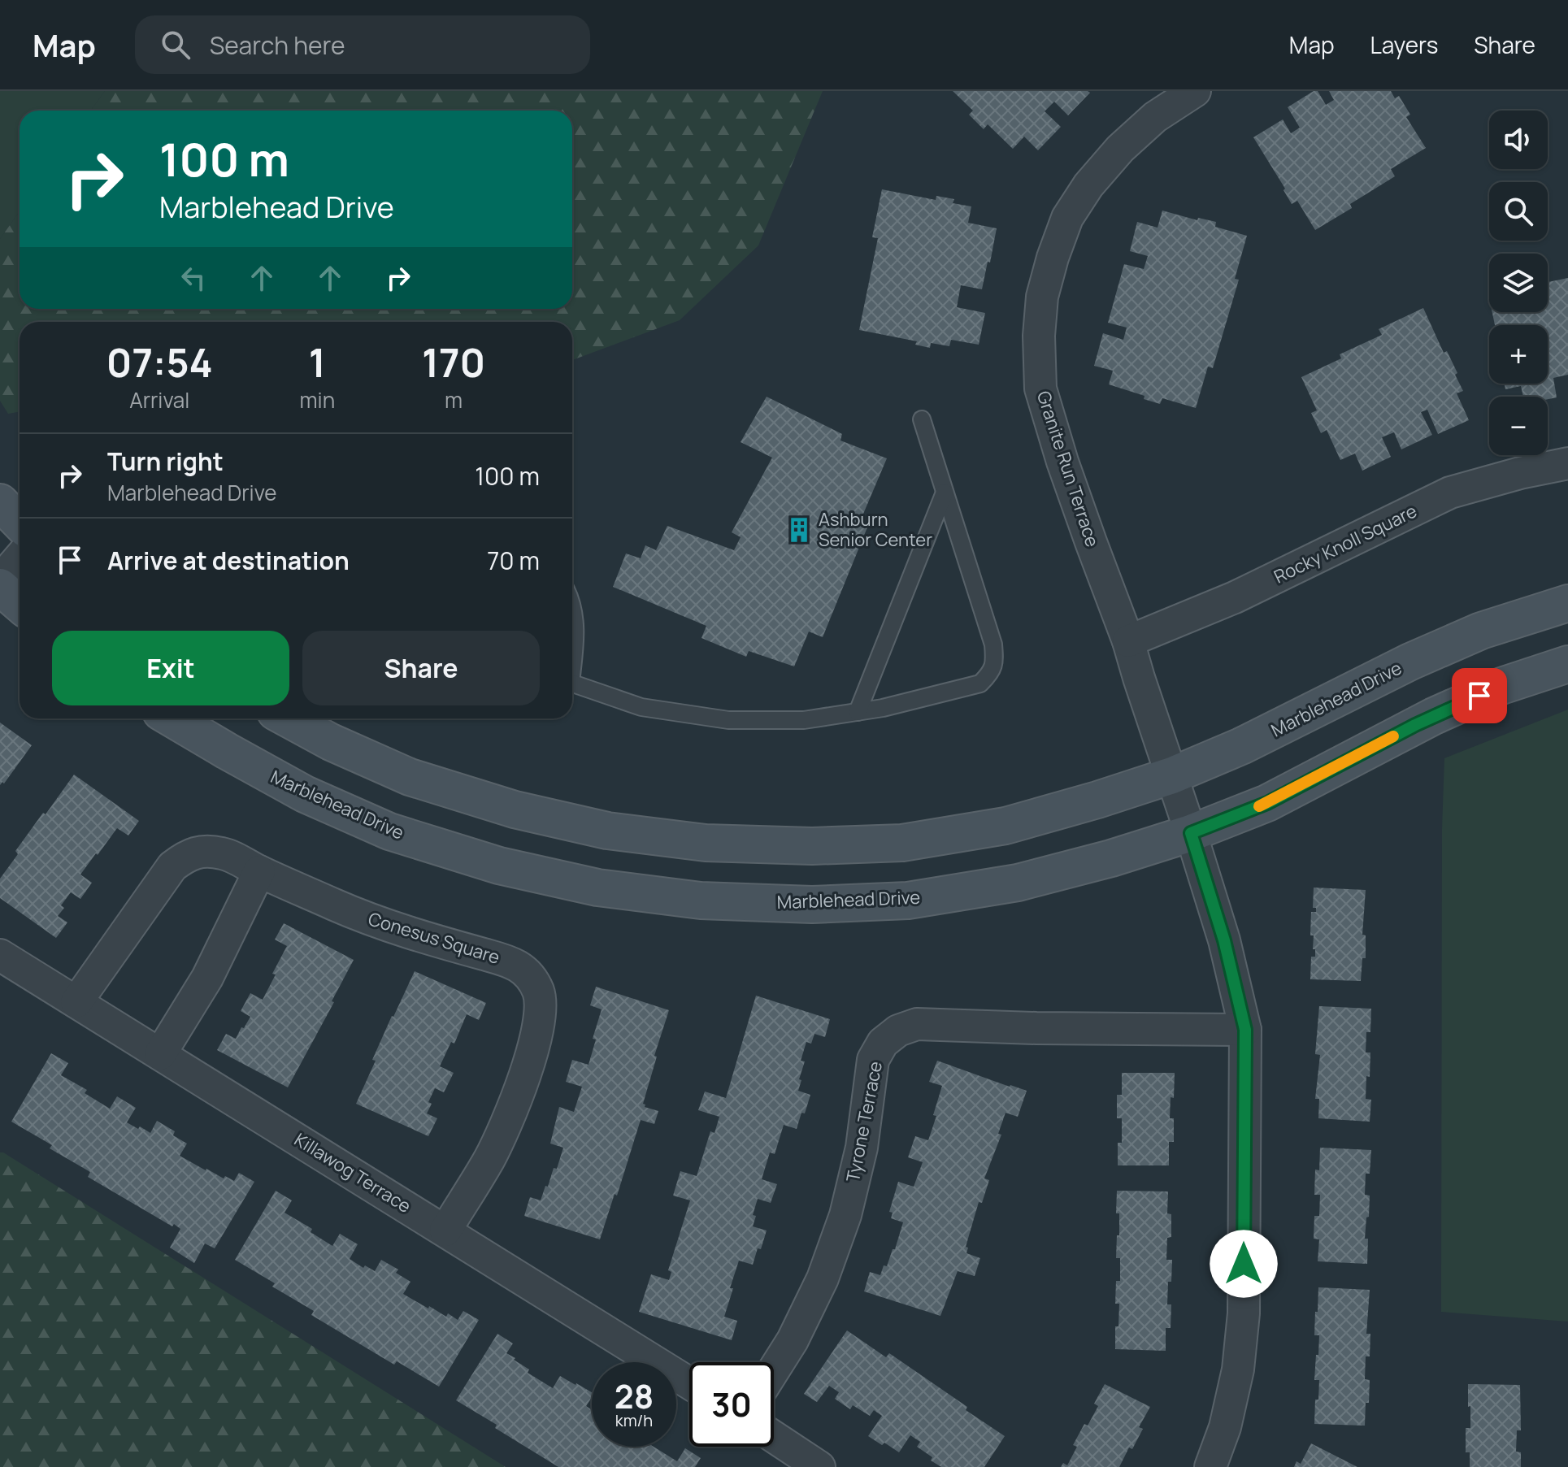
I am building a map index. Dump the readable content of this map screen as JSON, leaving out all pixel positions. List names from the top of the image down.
{
  "streets": {
    "street": [
      "Granite Run Terrace",
      "Rocky Knoll Square",
      "Marblehead Drive",
      "Conesus Square",
      "Tyrone Terrace",
      "Killawog Terrace"
    ]
  },
  "crossings": [
    ["Granite Run Terrace", "Rocky Knoll Square"],
    ["Granite Run Terrace", "Marblehead Drive"],
    ["Granite Run Terrace", "Tyrone Terrace"],
    ["Conesus Square", "Killawog Terrace"]
  ],
  "places": {
    "building": ["Ashburn Senior Center"]
  },
  "page": {
    "header": "Map",
    "search": "Search here",
    "nav": ["Map", "Layers", "Share"],
    "map_buttons": ["+", "−"],
    "turn": ["100 m", "Marblehead Drive"],
    "eta": [
      "07:54",
      "Arrival",
      "1",
      "min",
      "170",
      "m"
    ],
    "list": [
      {
        "name": "Turn right",
        "note": "Marblehead Drive",
        "value": "100 m"
      },
      {
        "name": "Arrive at destination",
        "value": "70 m"
      }
    ],
    "buttons": ["Exit", "Share"],
    "speed": "28 km/h",
    "limit": "30"
  }
}
